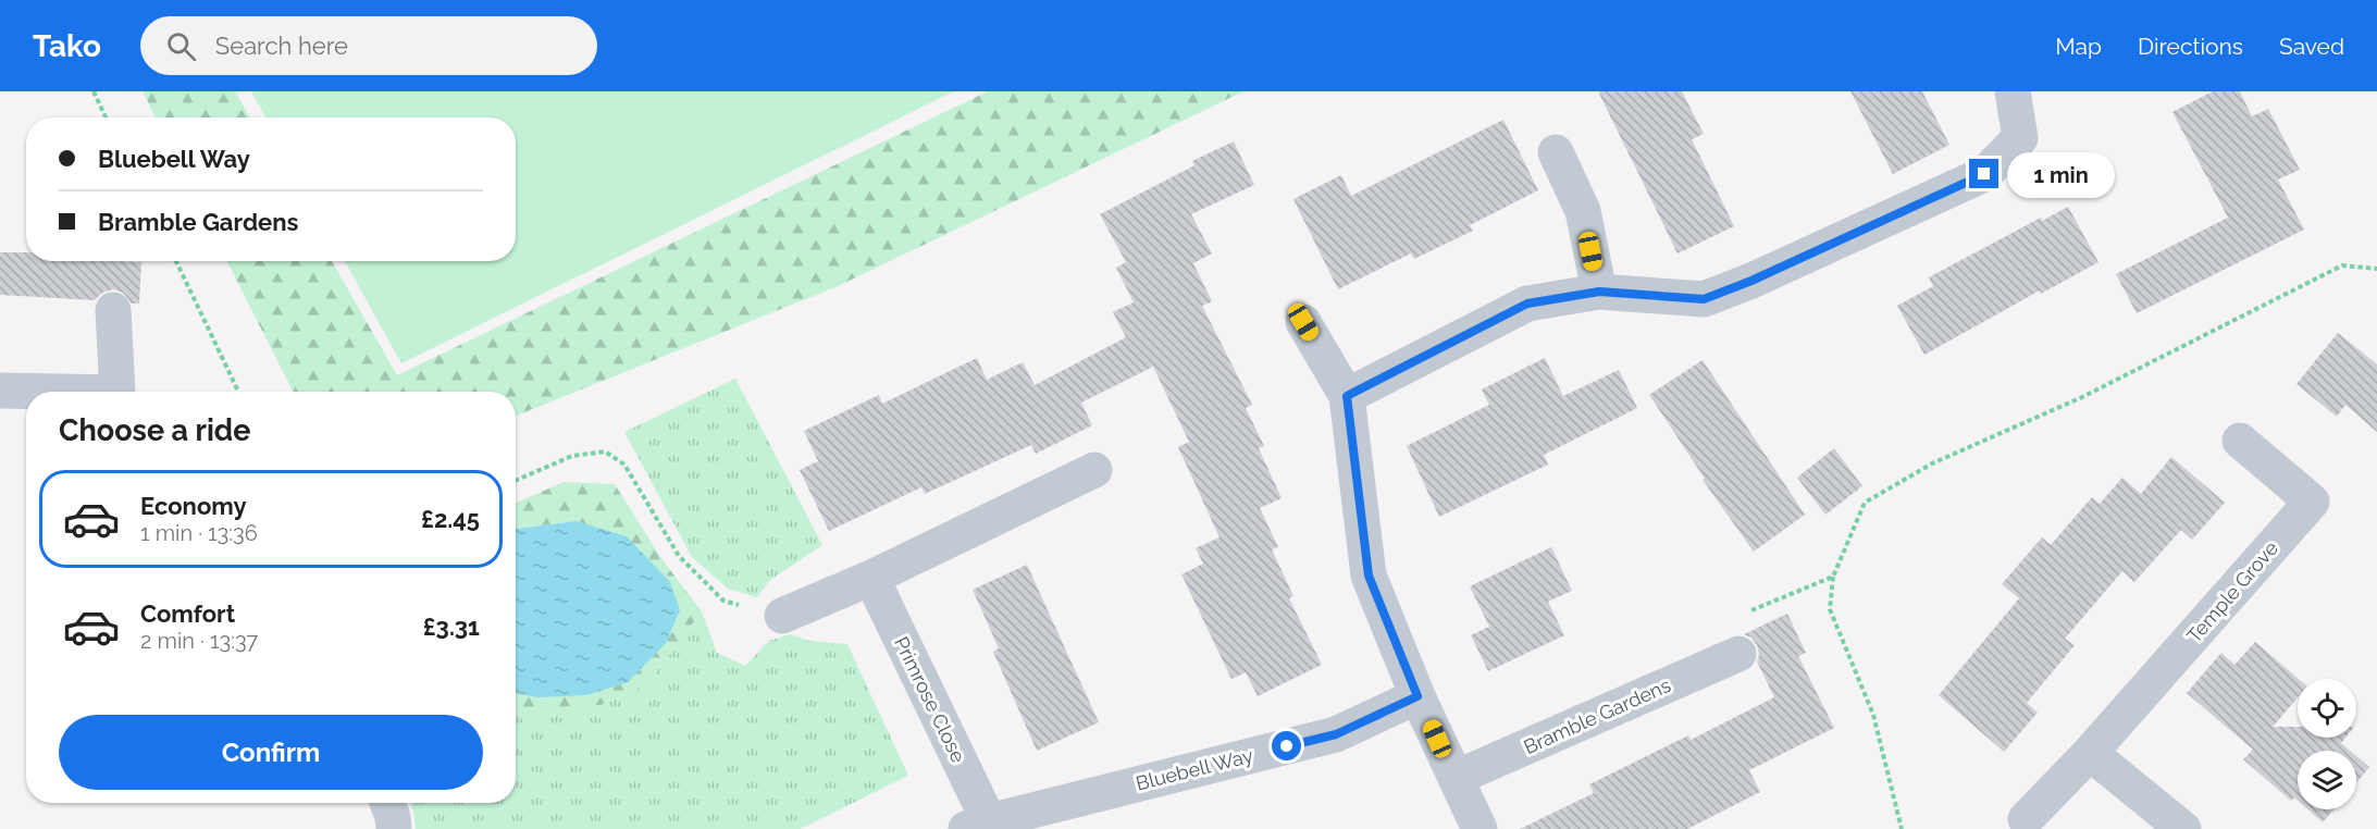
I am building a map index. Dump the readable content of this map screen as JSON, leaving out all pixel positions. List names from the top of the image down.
{
  "streets": {
    "street": [
      "Temple Grove",
      "Primrose Close",
      "Bramble Gardens",
      "Bluebell Way"
    ]
  },
  "crossings": [
    ["Primrose Close", "Bluebell Way"]
  ],
  "page": {
    "header": "Tako",
    "search": "Search here",
    "nav": ["Map", "Directions", "Saved"],
    "banner": ["Bluebell Way", "Bramble Gardens"],
    "bubble": "1 min",
    "heading": "Choose a ride",
    "list": [
      {
        "name": "Economy",
        "note": "1 min · 13:36",
        "value": "£2.45"
      },
      {
        "name": "Comfort",
        "note": "2 min · 13:37",
        "value": "£3.31"
      }
    ],
    "buttons": "Confirm"
  }
}
